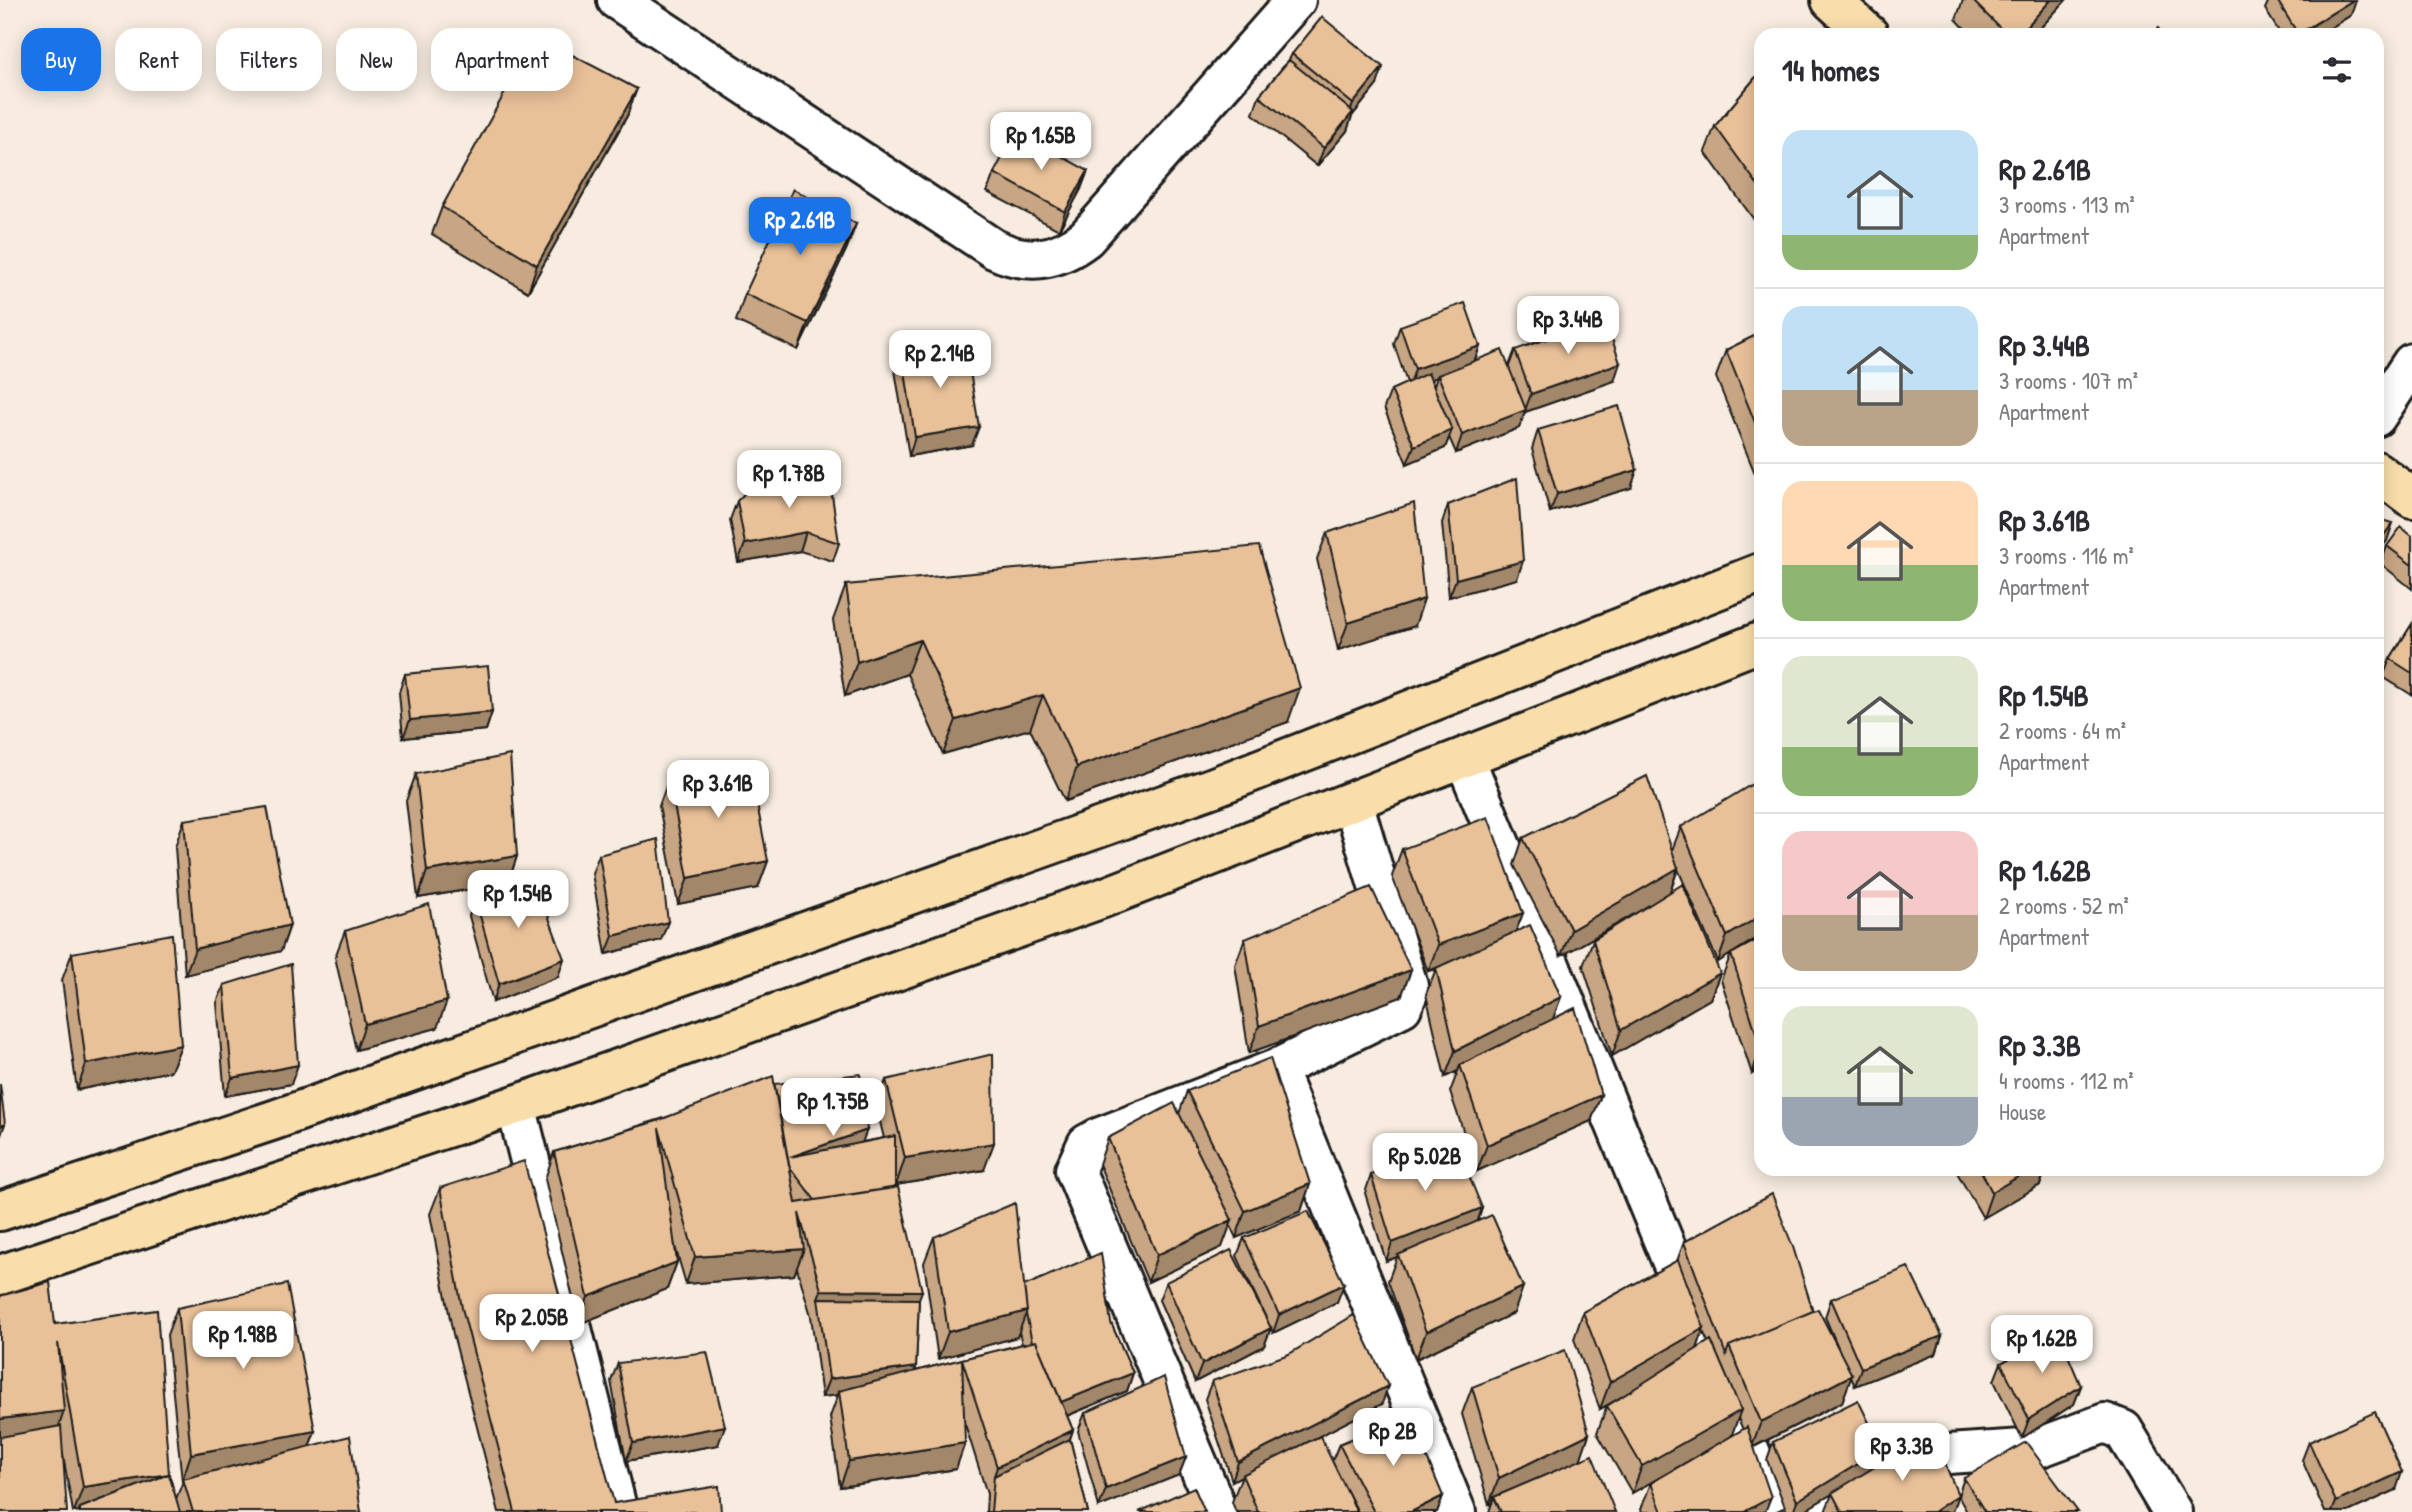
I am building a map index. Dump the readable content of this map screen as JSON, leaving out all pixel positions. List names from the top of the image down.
{
  "page": {
    "chip": [
      "Buy",
      "Rent",
      "Filters",
      "New",
      "Apartment"
    ],
    "heading": "14 homes",
    "price": [
      "Rp 1.65B",
      "Rp 2.61B",
      "Rp 3.44B",
      "Rp 2.14B",
      "Rp 1.78B",
      "Rp 3.61B",
      "Rp 1.54B",
      "Rp 1.75B",
      "Rp 5.02B",
      "Rp 2.05B",
      "Rp 1.98B",
      "Rp 1.62B",
      "Rp 2B",
      "Rp 3.3B"
    ],
    "list": [
      {
        "name": "Rp 2.61B",
        "note": "3 rooms · 113 m² · Apartment"
      },
      {
        "name": "Rp 3.44B",
        "note": "3 rooms · 107 m² · Apartment"
      },
      {
        "name": "Rp 3.61B",
        "note": "3 rooms · 116 m² · Apartment"
      },
      {
        "name": "Rp 1.54B",
        "note": "2 rooms · 64 m² · Apartment"
      },
      {
        "name": "Rp 1.62B",
        "note": "2 rooms · 52 m² · Apartment"
      },
      {
        "name": "Rp 3.3B",
        "note": "4 rooms · 112 m² · House"
      }
    ]
  }
}
